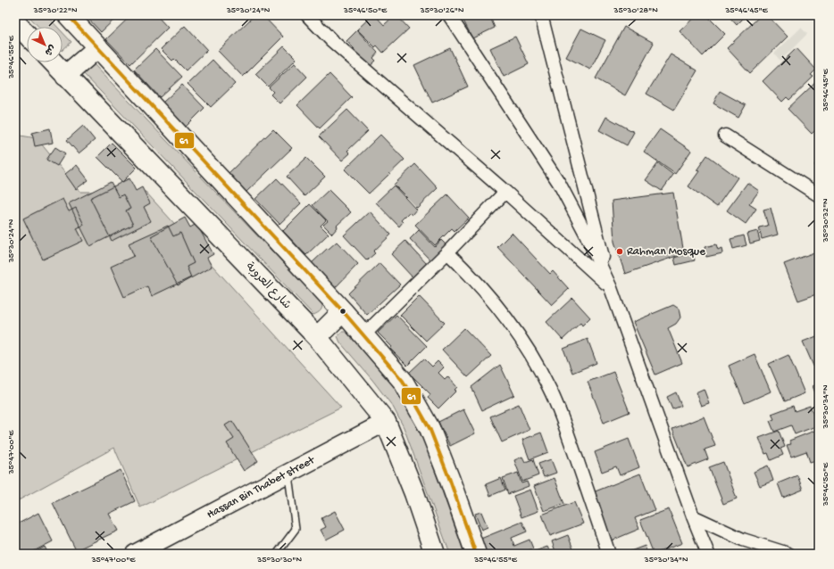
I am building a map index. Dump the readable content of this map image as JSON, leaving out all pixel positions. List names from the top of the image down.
{
  "streets": {
    "main road": ["شارع العروبة"],
    "street": ["Hassan Bin Thabet street"]
  },
  "crossings": [
    ["شارع العروبة", "Hassan Bin Thabet street"]
  ],
  "places": ["Rahman Mosque"],
  "lines": ["transit line 61"],
  "north": "bottom right",
  "coordinates": [
    "35°30'22\"N",
    "35°30'24\"N",
    "35°46'50\"E",
    "35°30'26\"N",
    "35°30'28\"N",
    "35°46'45\"E",
    "35°46'55\"E",
    "35°30'32\"N",
    "35°30'34\"N",
    "35°47'00\"E",
    "35°30'30\"N"
  ]
}
